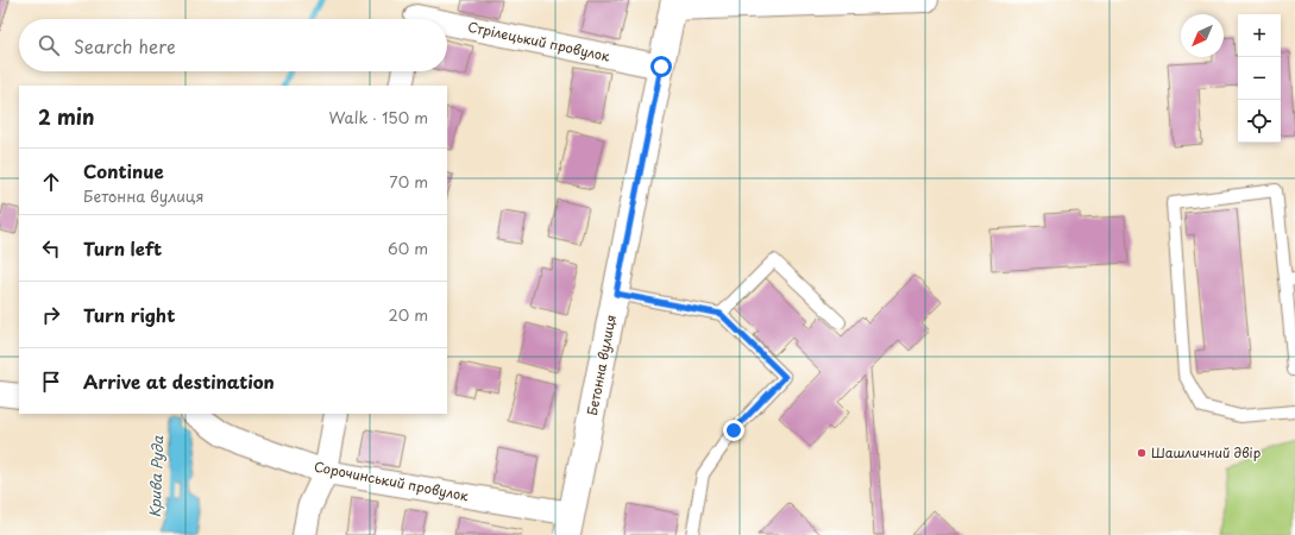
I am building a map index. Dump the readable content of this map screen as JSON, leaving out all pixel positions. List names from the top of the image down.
{
  "streets": {
    "street": ["Стрілецький провулок", "Бетонна вулиця", "Сорочинський провулок"]
  },
  "crossings": [
    ["Стрілецький провулок", "Бетонна вулиця"],
    ["Бетонна вулиця", "Сорочинський провулок"]
  ],
  "water": ["Крива Руда"],
  "places": ["Шашличний двір"],
  "north": "bottom left",
  "page": {
    "map_buttons": ["+", "−"],
    "search": "Search here",
    "heading": ["2 min", "Walk · 150 m"],
    "list": [
      ["Continue", "Бетонна вулиця", "70 m"],
      ["Turn left", "60 m"],
      ["Turn right", "20 m"],
      "Arrive at destination"
    ]
  }
}
